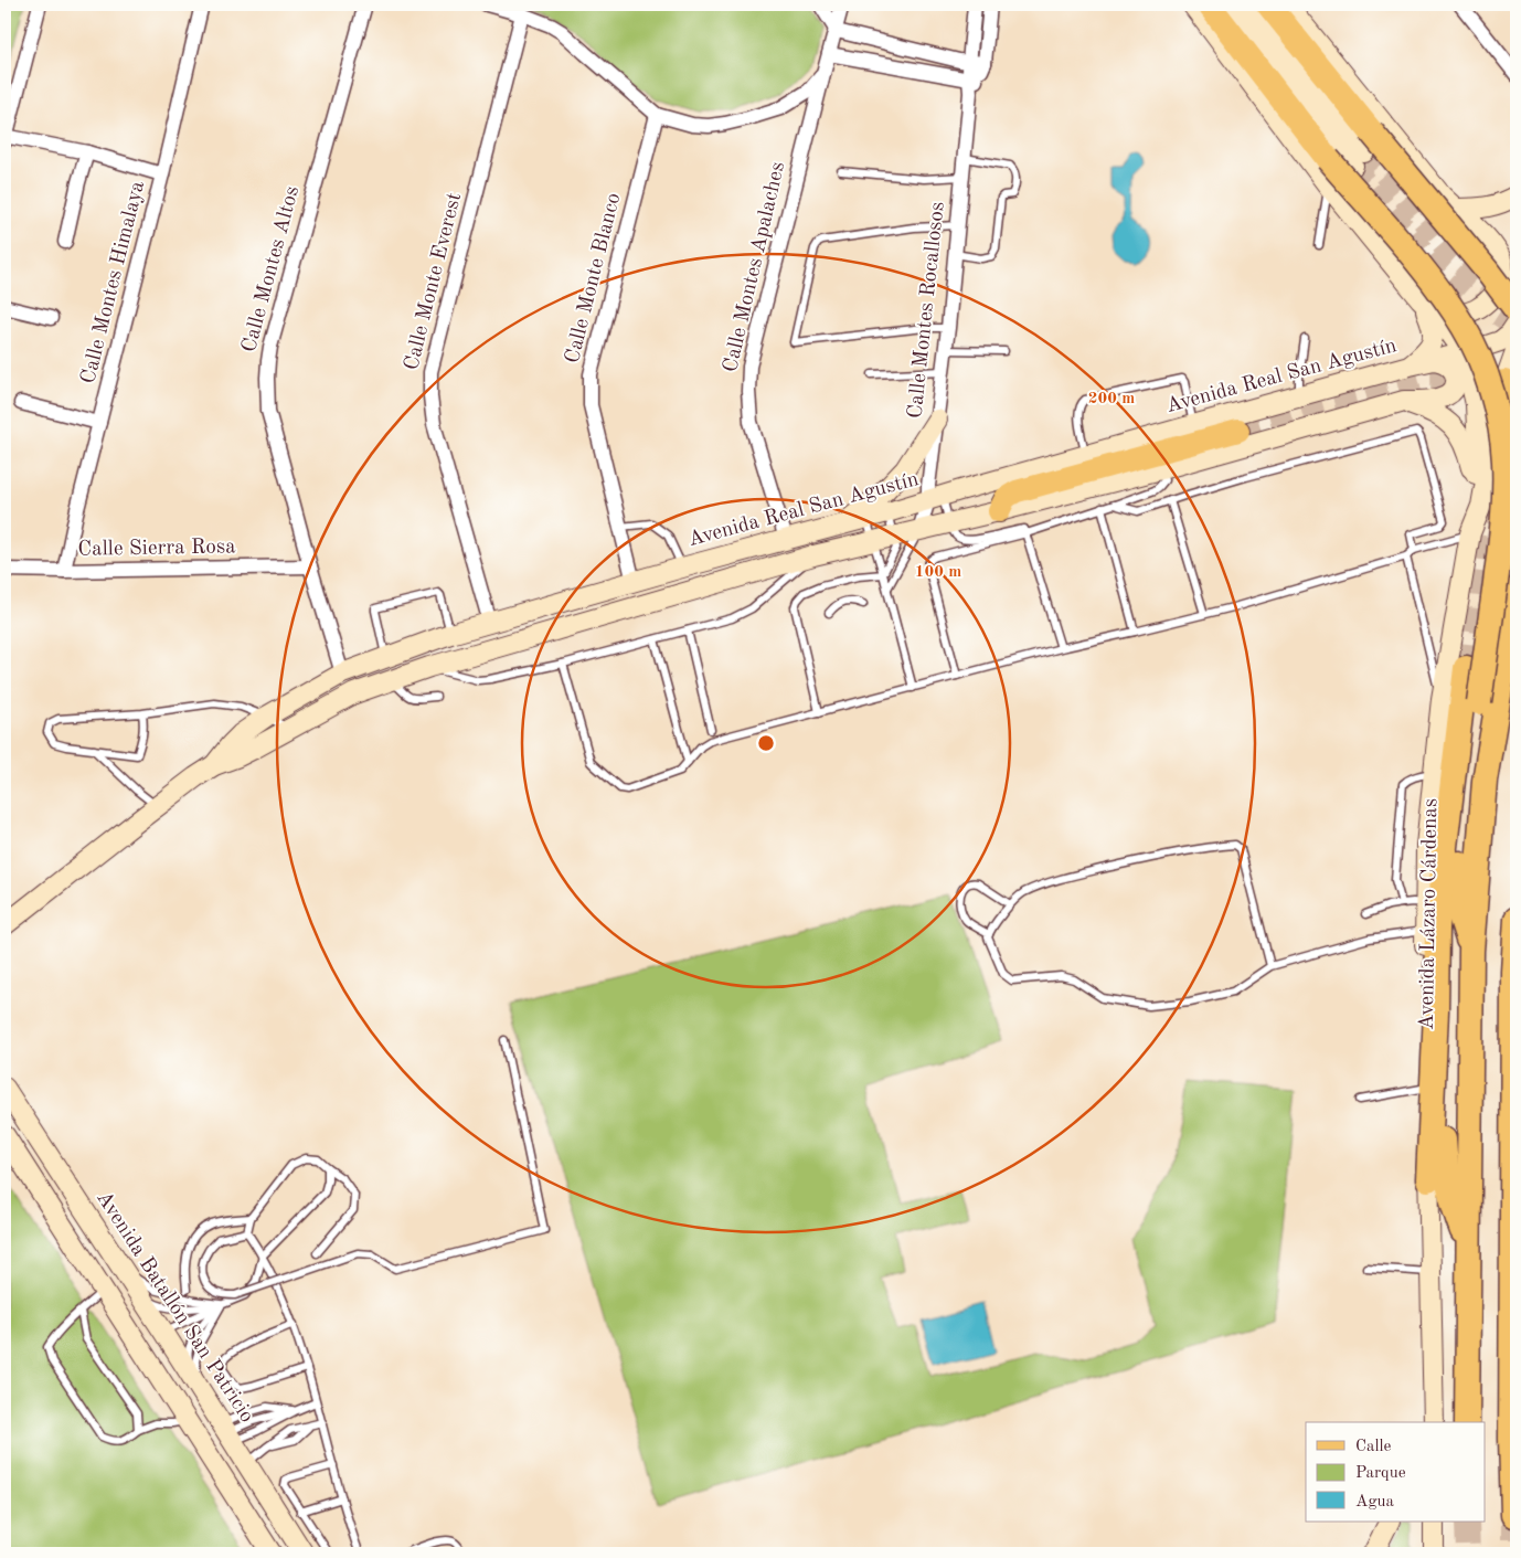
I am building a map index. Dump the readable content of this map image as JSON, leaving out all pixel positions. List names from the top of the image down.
{
  "streets": {
    "highway": ["Avenida Lázaro Cárdenas"],
    "main road": ["Avenida Real San Agustín", "Avenida Batallón San Patricio"],
    "street": [
      "Calle Montes Apalaches",
      "Calle Montes Altos",
      "Calle Monte Blanco",
      "Calle Monte Everest",
      "Calle Montes Himalaya",
      "Calle Montes Rocallosos",
      "Calle Sierra Rosa"
    ]
  },
  "crossings": [
    ["Calle Montes Apalaches", "Avenida Real San Agustín"],
    ["Calle Montes Altos", "Avenida Real San Agustín"],
    ["Calle Montes Altos", "Calle Sierra Rosa"],
    ["Calle Monte Blanco", "Avenida Real San Agustín"],
    ["Calle Monte Everest", "Avenida Real San Agustín"],
    ["Calle Montes Himalaya", "Calle Sierra Rosa"],
    ["Calle Montes Rocallosos", "Avenida Real San Agustín"]
  ],
  "legend": ["Calle", "Parque", "Agua"],
  "rings": ["200 m", "100 m"]
}
